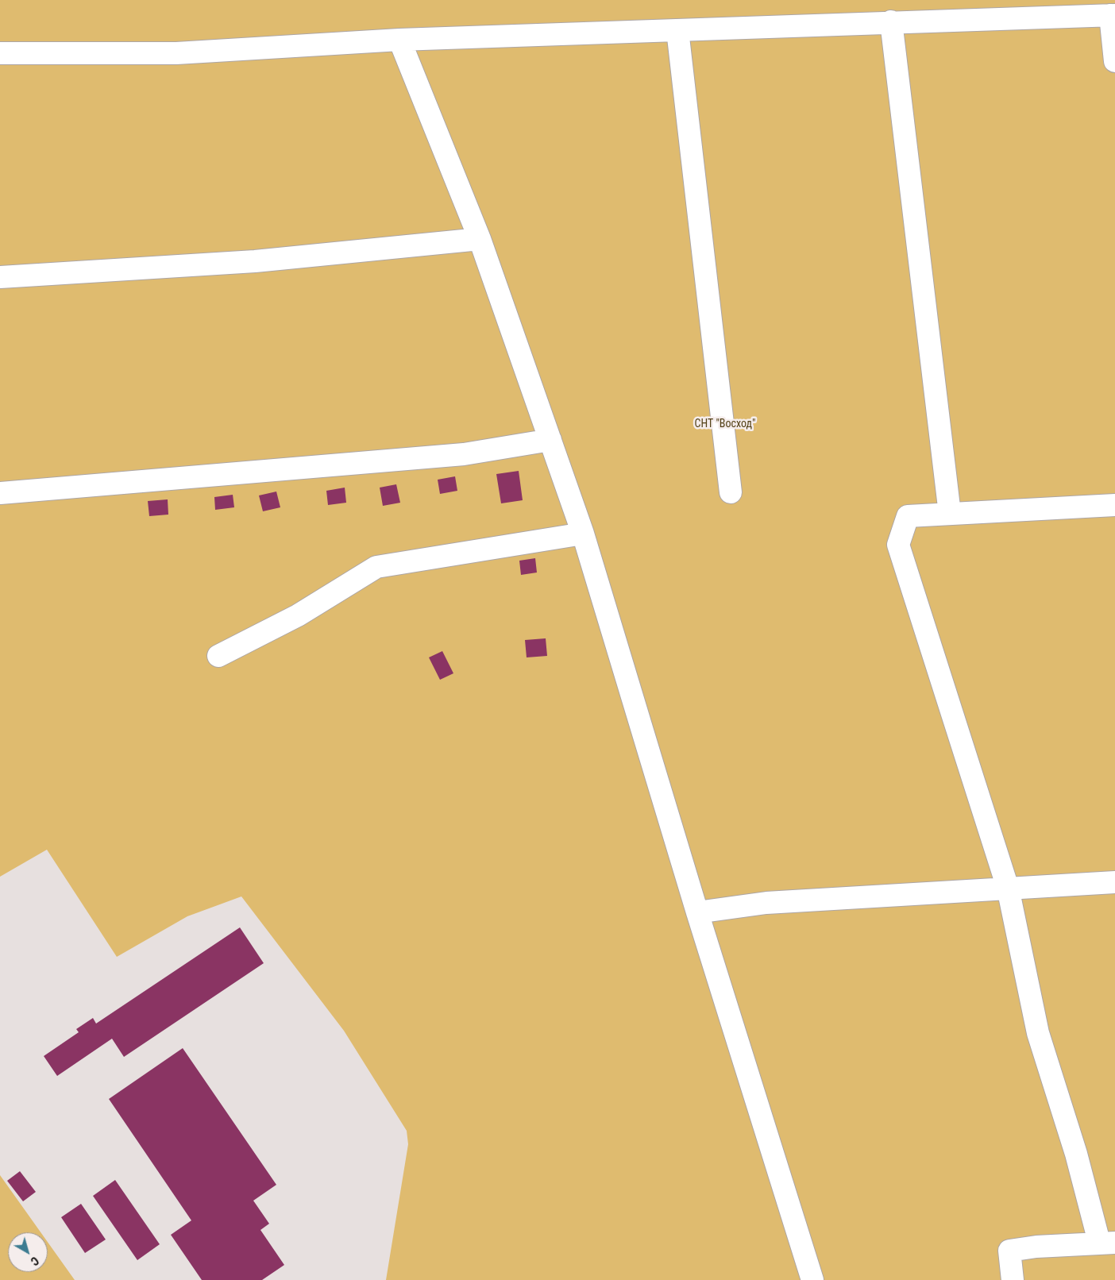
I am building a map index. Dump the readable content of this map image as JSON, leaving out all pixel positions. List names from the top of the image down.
{
  "parks": ["СНТ \"Восход\""],
  "north": "bottom right"
}
